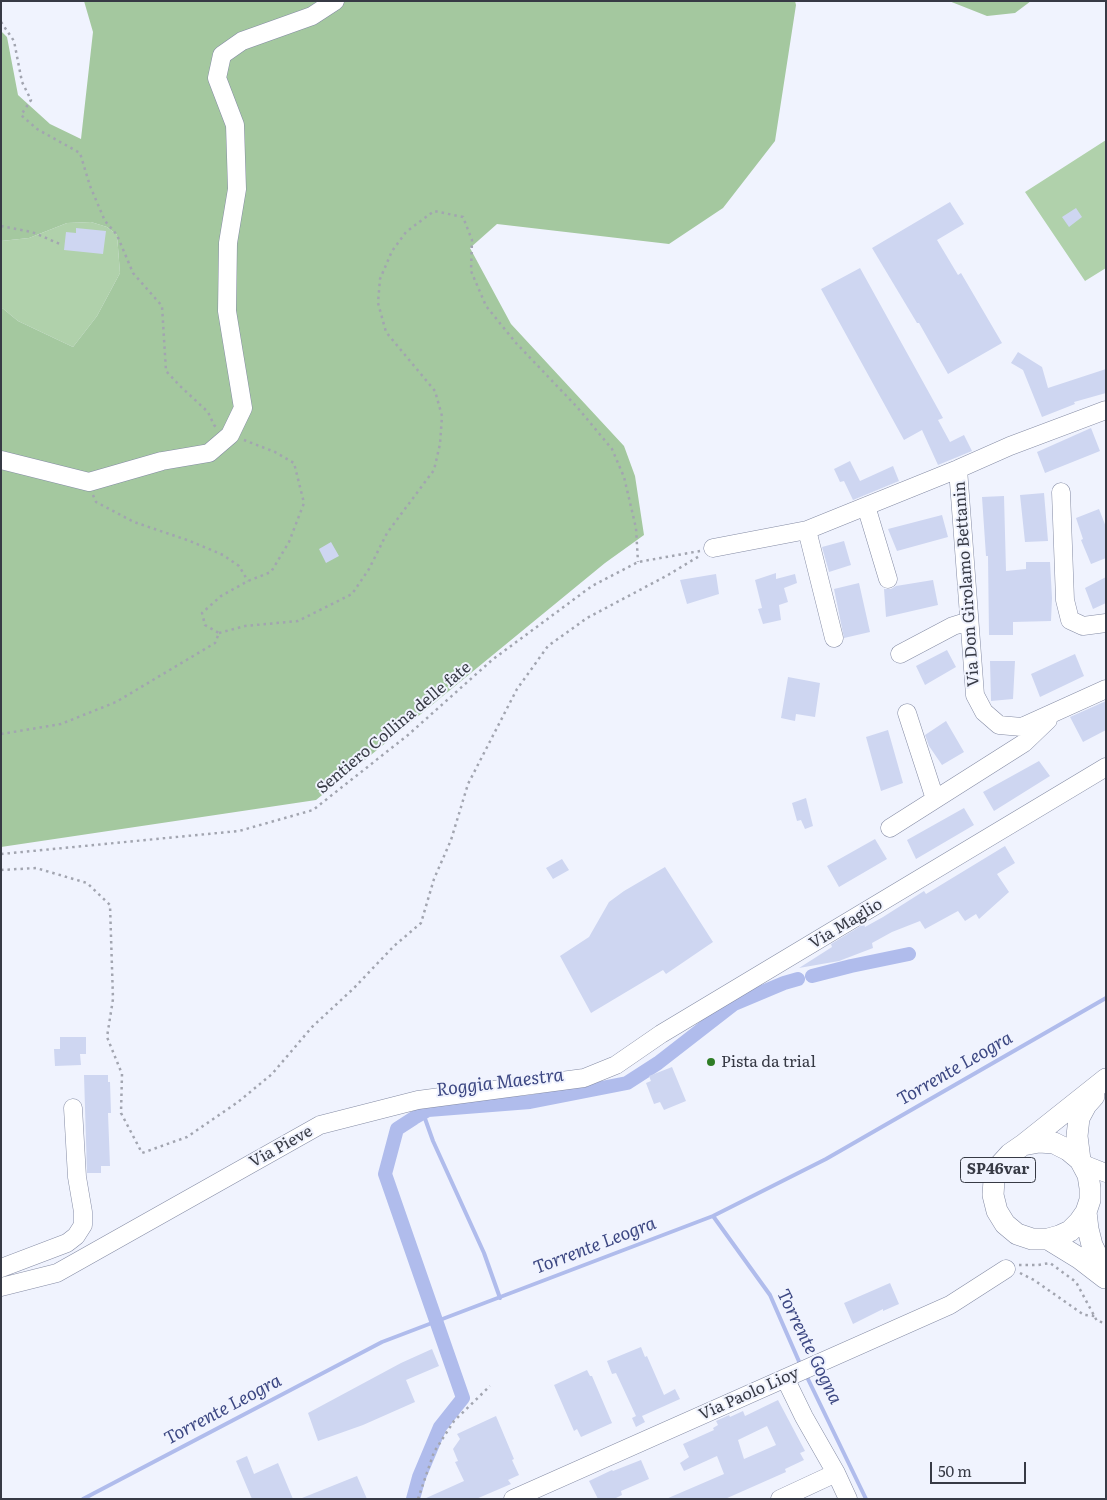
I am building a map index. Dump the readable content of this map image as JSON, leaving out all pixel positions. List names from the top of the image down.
{
  "streets": {
    "main road": ["SP46var"],
    "street": [
      "Via Don Girolamo Bettanin",
      "Via Maglio",
      "Via Pieve",
      "Via Paolo Lioy"
    ],
    "path": ["Sentiero Collina delle fate"]
  },
  "crossings": [
    ["Via Maglio", "Via Pieve"]
  ],
  "water": ["Torrente Leogra", "Roggia Maestra", "Torrente Gogna"],
  "places": ["Pista da trial"],
  "scale_bar": "50 m"
}
